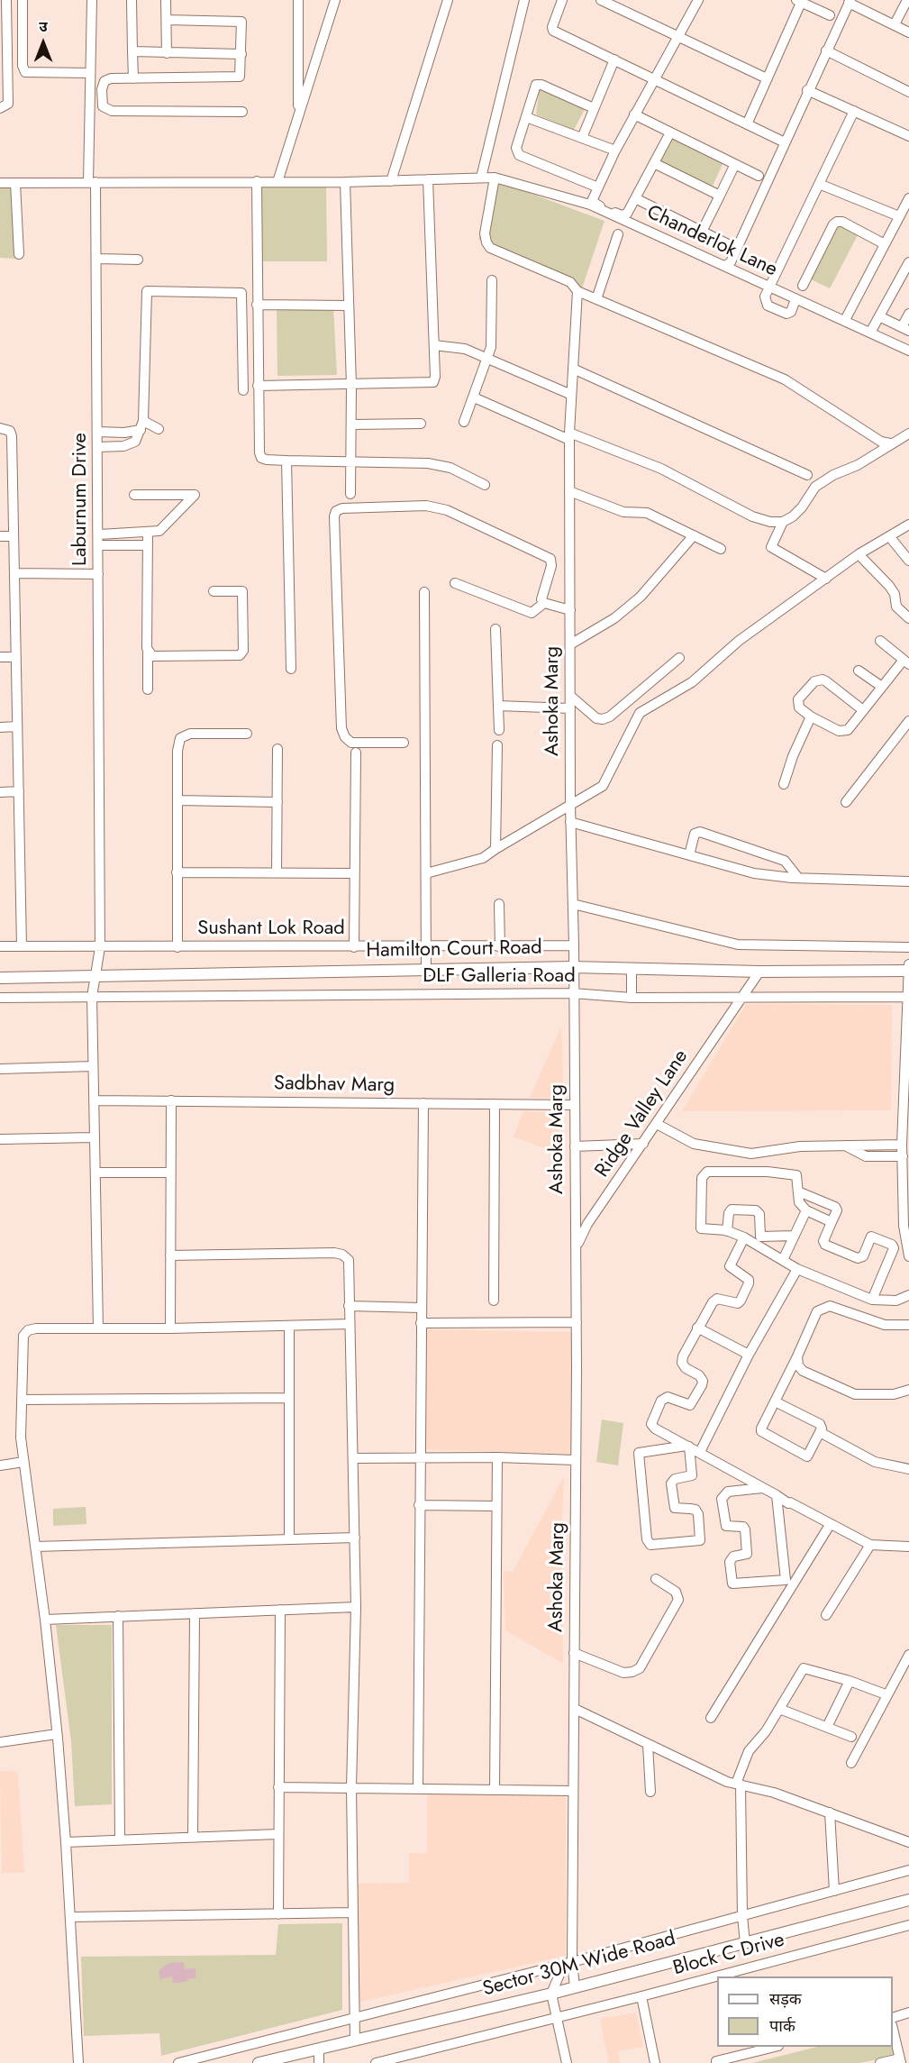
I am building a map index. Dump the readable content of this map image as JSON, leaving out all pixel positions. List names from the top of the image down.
{
  "streets": {
    "main road": ["Hamilton Court Road", "Sector 30M Wide Road"],
    "street": [
      "Chanderlok Lane",
      "Laburnum Drive",
      "Ashoka Marg",
      "Sushant Lok Road",
      "DLF Galleria Road",
      "Sadbhav Marg",
      "Ridge Valley Lane",
      "Block C Drive"
    ]
  },
  "crossings": [
    ["Laburnum Drive", "Sushant Lok Road"],
    ["Laburnum Drive", "Hamilton Court Road"],
    ["Laburnum Drive", "DLF Galleria Road"],
    ["Laburnum Drive", "Sadbhav Marg"],
    ["Ashoka Marg", "Sushant Lok Road"],
    ["Ashoka Marg", "Hamilton Court Road"],
    ["Ashoka Marg", "DLF Galleria Road"],
    ["Ashoka Marg", "Sadbhav Marg"],
    ["Ashoka Marg", "Ridge Valley Lane"],
    ["Ashoka Marg", "Sector 30M Wide Road"],
    ["Hamilton Court Road", "Ridge Valley Lane"],
    ["DLF Galleria Road", "Ridge Valley Lane"]
  ],
  "legend": ["सड़क", "पार्क"],
  "north": "top"
}
